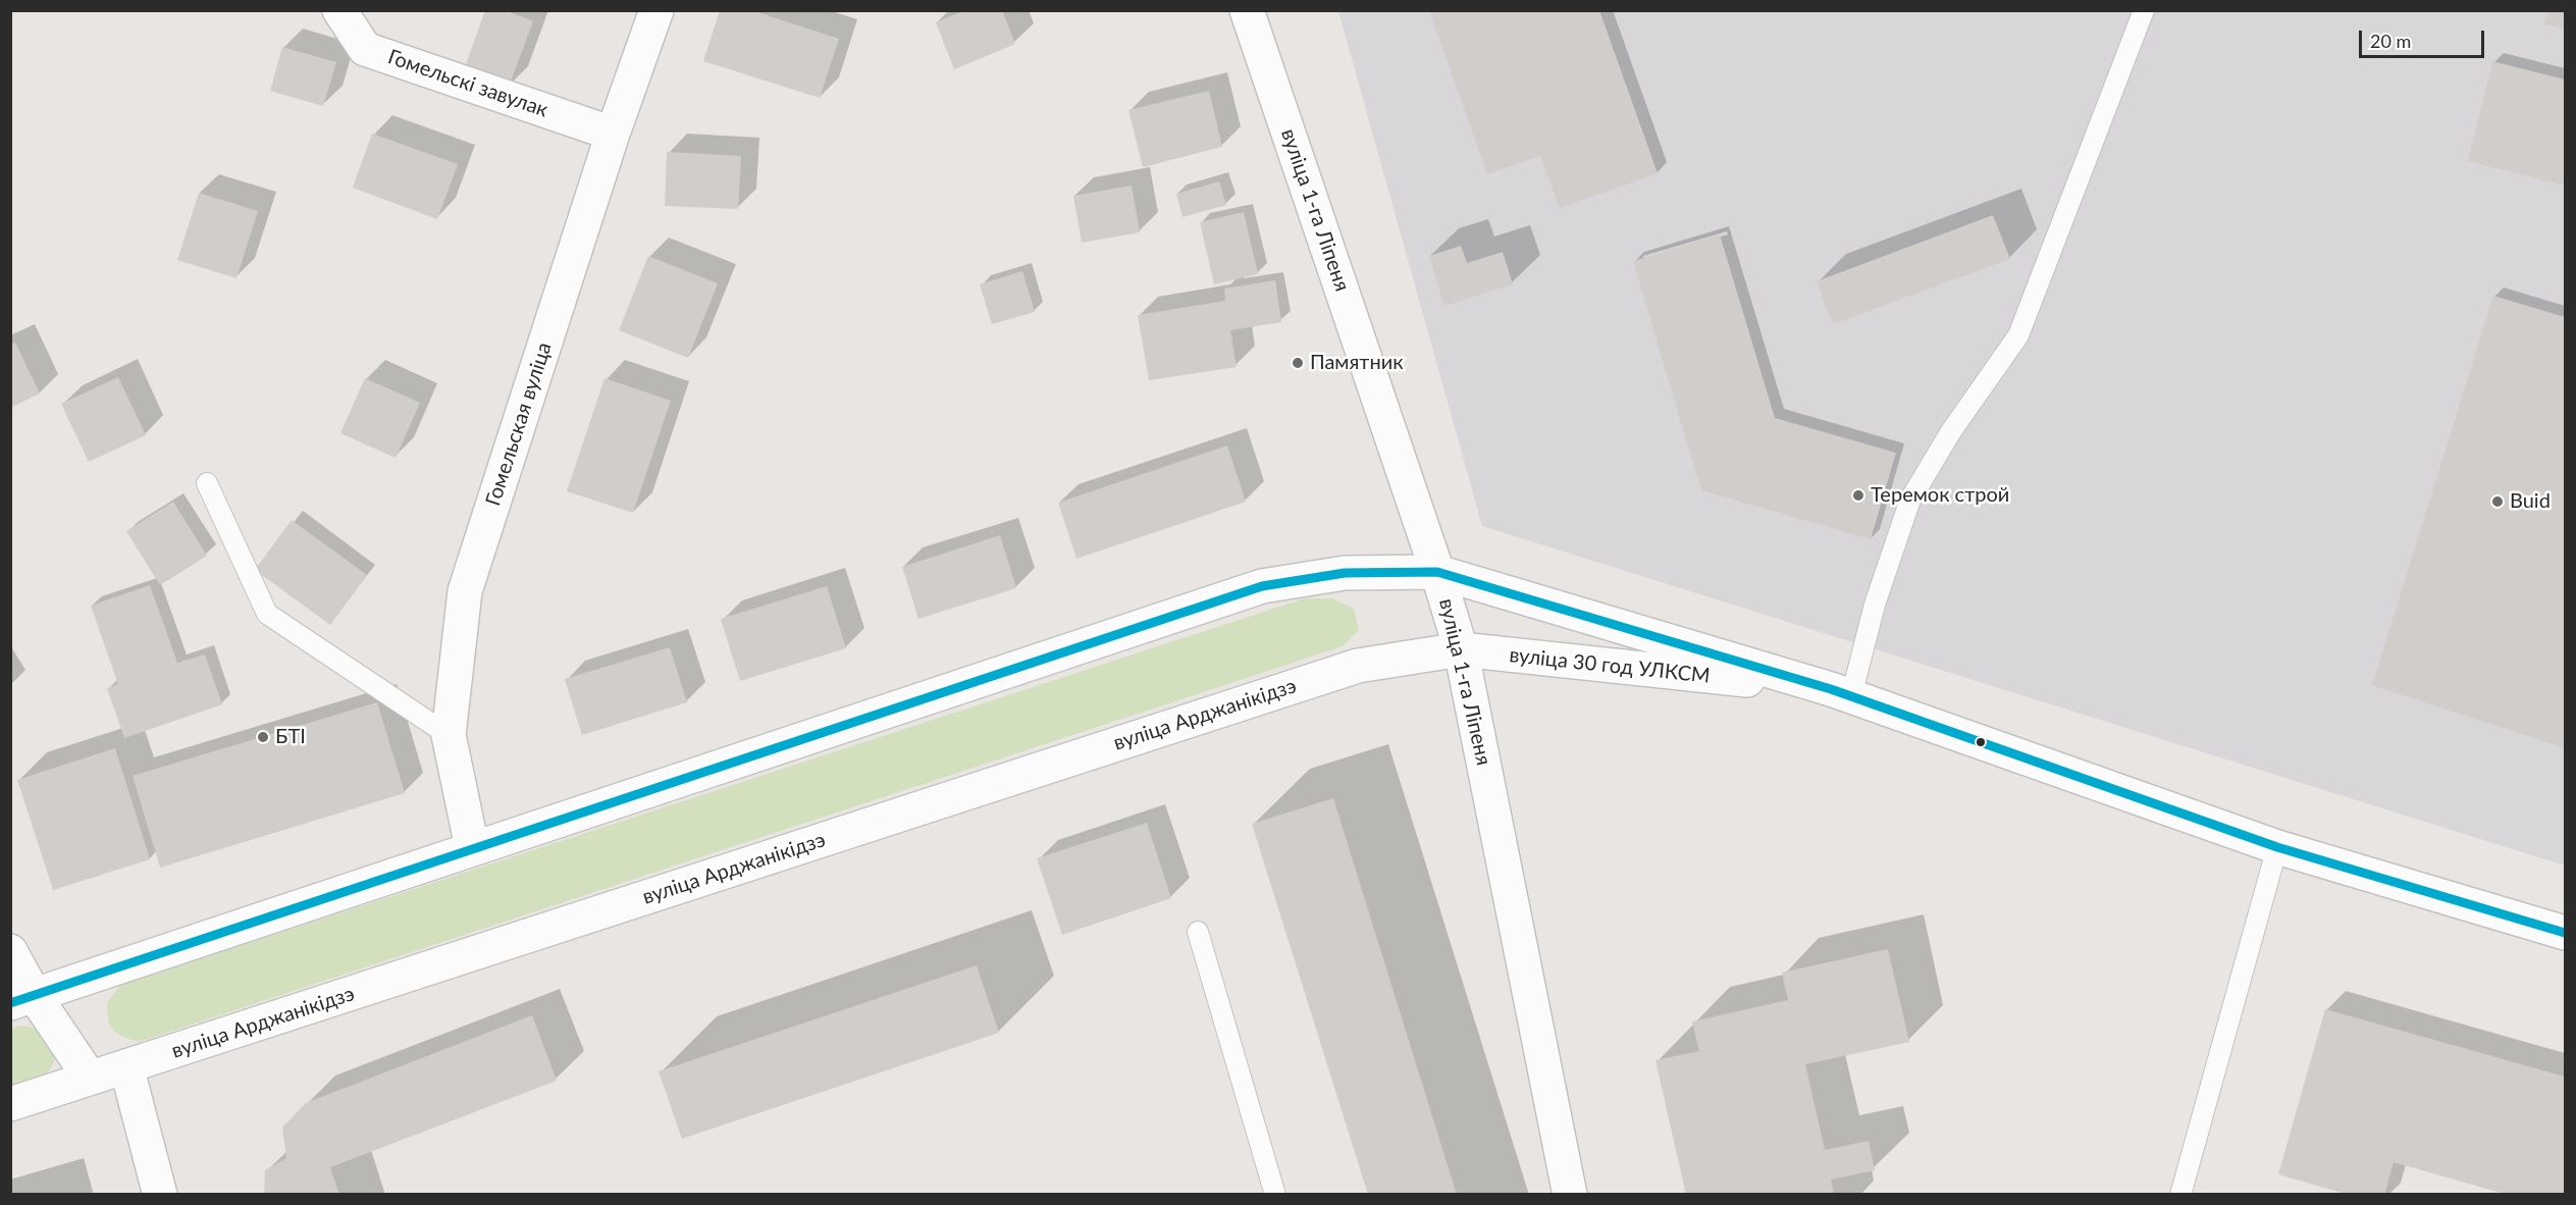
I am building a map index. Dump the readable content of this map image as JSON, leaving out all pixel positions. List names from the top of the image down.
{
  "streets": {
    "main road": [
      "Гомельскі завулак",
      "вуліца 1-га Ліпеня",
      "Гомельская вуліца",
      "вуліца 30 год УЛКСМ",
      "вуліца Арджанікідзэ"
    ]
  },
  "crossings": [
    ["Гомельскі завулак", "Гомельская вуліца"],
    ["вуліца 1-га Ліпеня", "вуліца 30 год УЛКСМ"],
    ["вуліца 1-га Ліпеня", "вуліца Арджанікідзэ"],
    ["вуліца 30 год УЛКСМ", "вуліца Арджанікідзэ"]
  ],
  "places": [
    "Памятник",
    "Теремок строй",
    "Buid",
    "БТІ"
  ],
  "scale_bar": "20 m"
}
